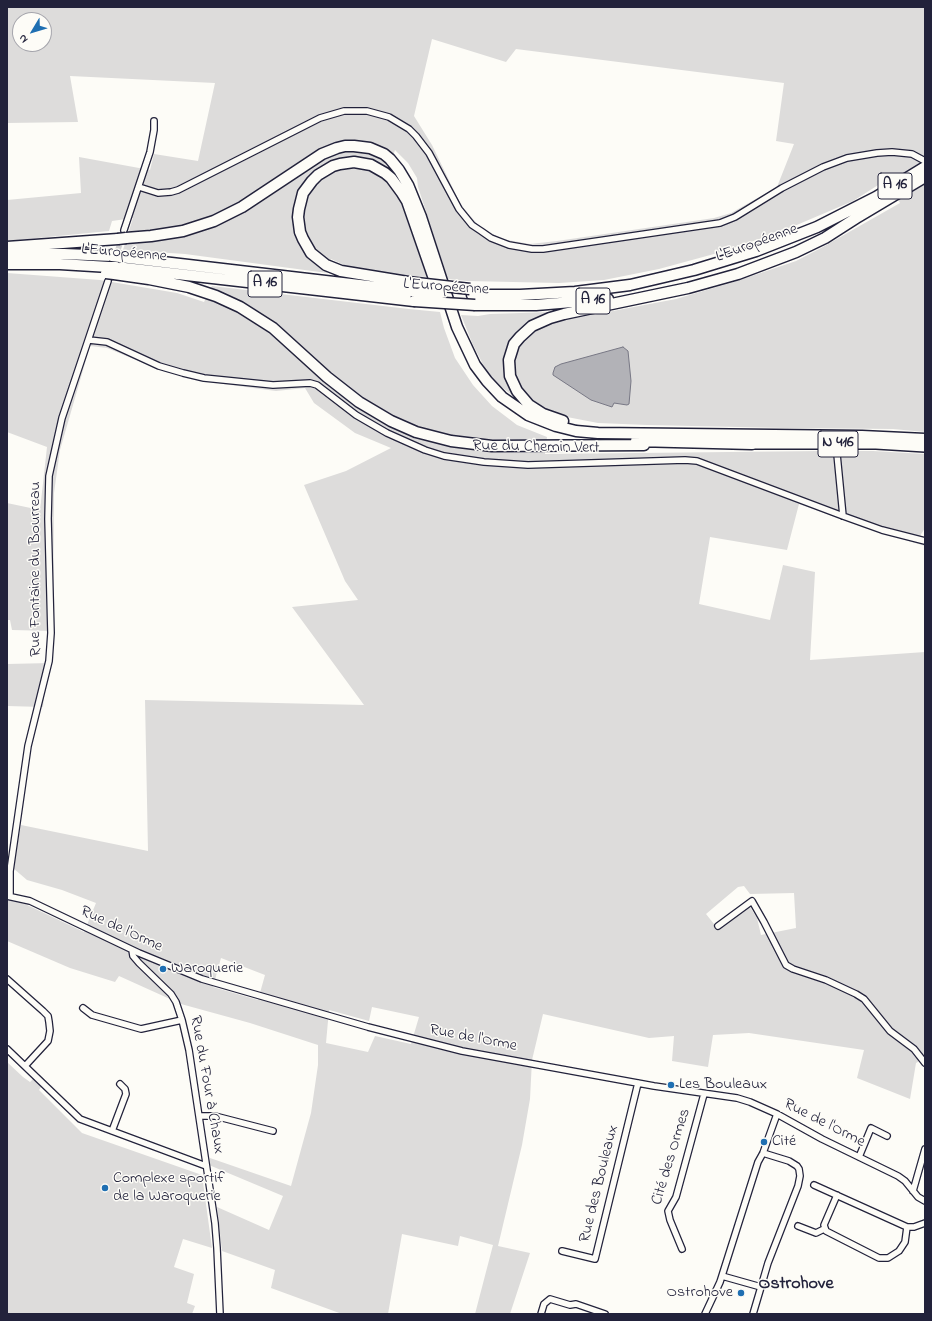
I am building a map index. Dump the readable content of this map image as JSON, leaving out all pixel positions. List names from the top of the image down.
{
  "streets": {
    "highway": ["A 16", "L'Européenne", "N 416"],
    "street": [
      "Rue du Chemin Vert",
      "Rue Fontaine du Bourreau",
      "Rue de l'Orme",
      "Rue du Four à Chaux",
      "Cité des Ormes",
      "Rue des Bouleaux"
    ]
  },
  "crossings": [
    ["A 16", "L'Européenne"],
    ["L'Européenne", "Rue Fontaine du Bourreau"],
    ["Rue du Chemin Vert", "Rue Fontaine du Bourreau"],
    ["Rue Fontaine du Bourreau", "Rue de l'Orme"],
    ["Rue de l'Orme", "Rue du Four à Chaux"],
    ["Rue de l'Orme", "Cité des Ormes"],
    ["Rue de l'Orme", "Rue des Bouleaux"]
  ],
  "districts": ["Ostrohove"],
  "places": [
    "Waroquerie",
    "Les Bouleaux",
    "Cité",
    "Complexe sportif de la Waroquerie",
    "Ostrohove"
  ],
  "north": "bottom left"
}
